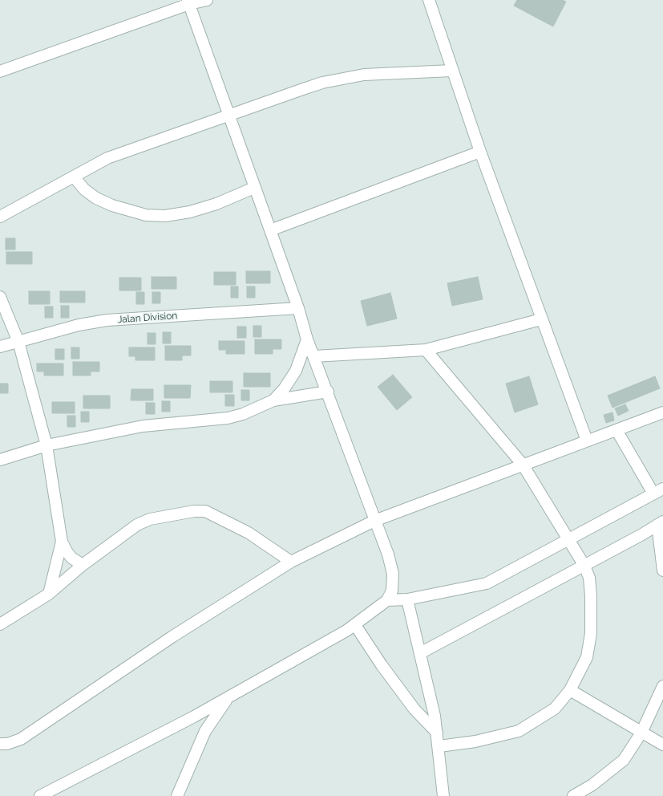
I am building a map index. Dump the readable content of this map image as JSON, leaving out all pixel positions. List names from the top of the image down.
{
  "streets": {
    "street": ["Jalan Division"]
  }
}
